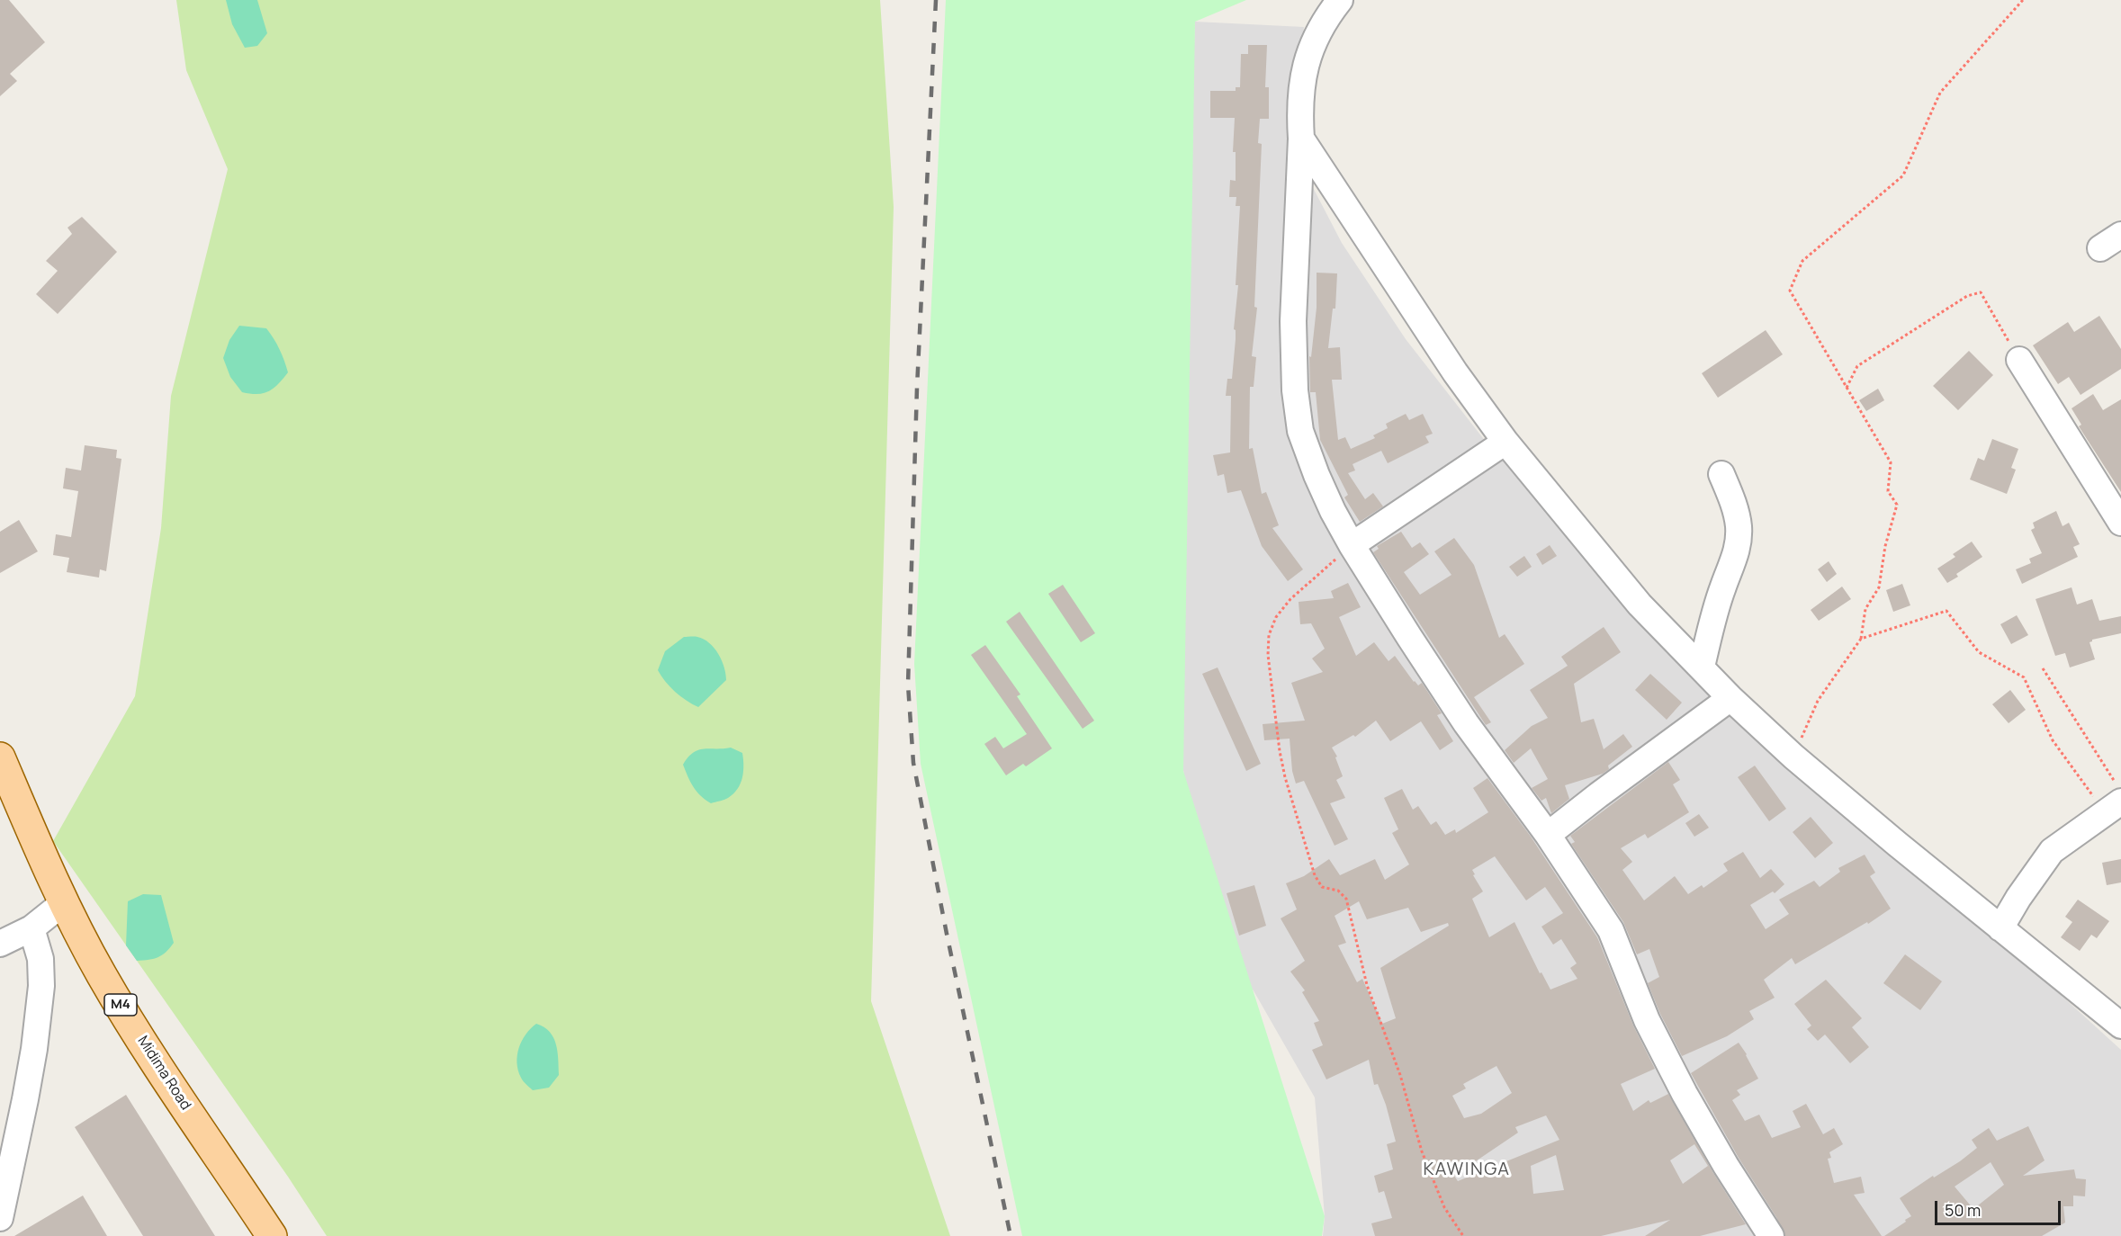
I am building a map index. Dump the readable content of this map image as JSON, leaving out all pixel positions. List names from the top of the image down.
{
  "streets": {
    "main road": ["M4", "Midima Road"]
  },
  "districts": ["KAWINGA"],
  "scale_bar": "50 m"
}
